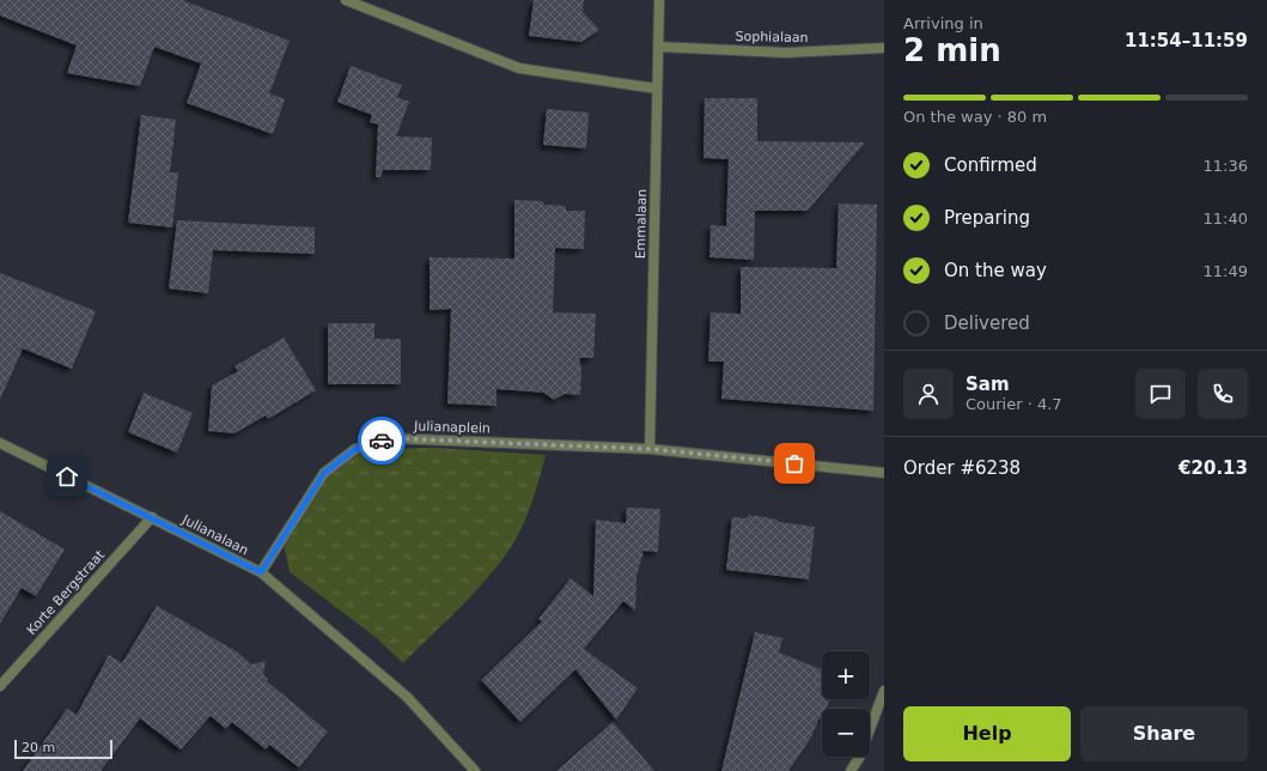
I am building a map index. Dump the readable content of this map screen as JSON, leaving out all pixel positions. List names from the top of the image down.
{
  "streets": {
    "street": [
      "Sophialaan",
      "Emmalaan",
      "Julianaplein",
      "Julianalaan",
      "Korte Bergstraat"
    ]
  },
  "crossings": [
    ["Sophialaan", "Emmalaan"],
    ["Emmalaan", "Julianaplein"],
    ["Julianaplein", "Julianalaan"],
    ["Julianalaan", "Korte Bergstraat"]
  ],
  "scale_bar": "20 m",
  "page": {
    "heading": ["2 min", "Arriving in", "11:54–11:59"],
    "panel": [
      "Sam",
      "Courier · 4.7",
      "Order #6238",
      "€20.13"
    ],
    "bar": "On the way · 80 m",
    "list": [
      ["Confirmed", "11:36"],
      ["Preparing", "11:40"],
      ["On the way", "11:49"],
      "Delivered"
    ],
    "map_buttons": ["+", "−"],
    "buttons": ["Help", "Share"],
    "scale": "20 m"
  }
}
